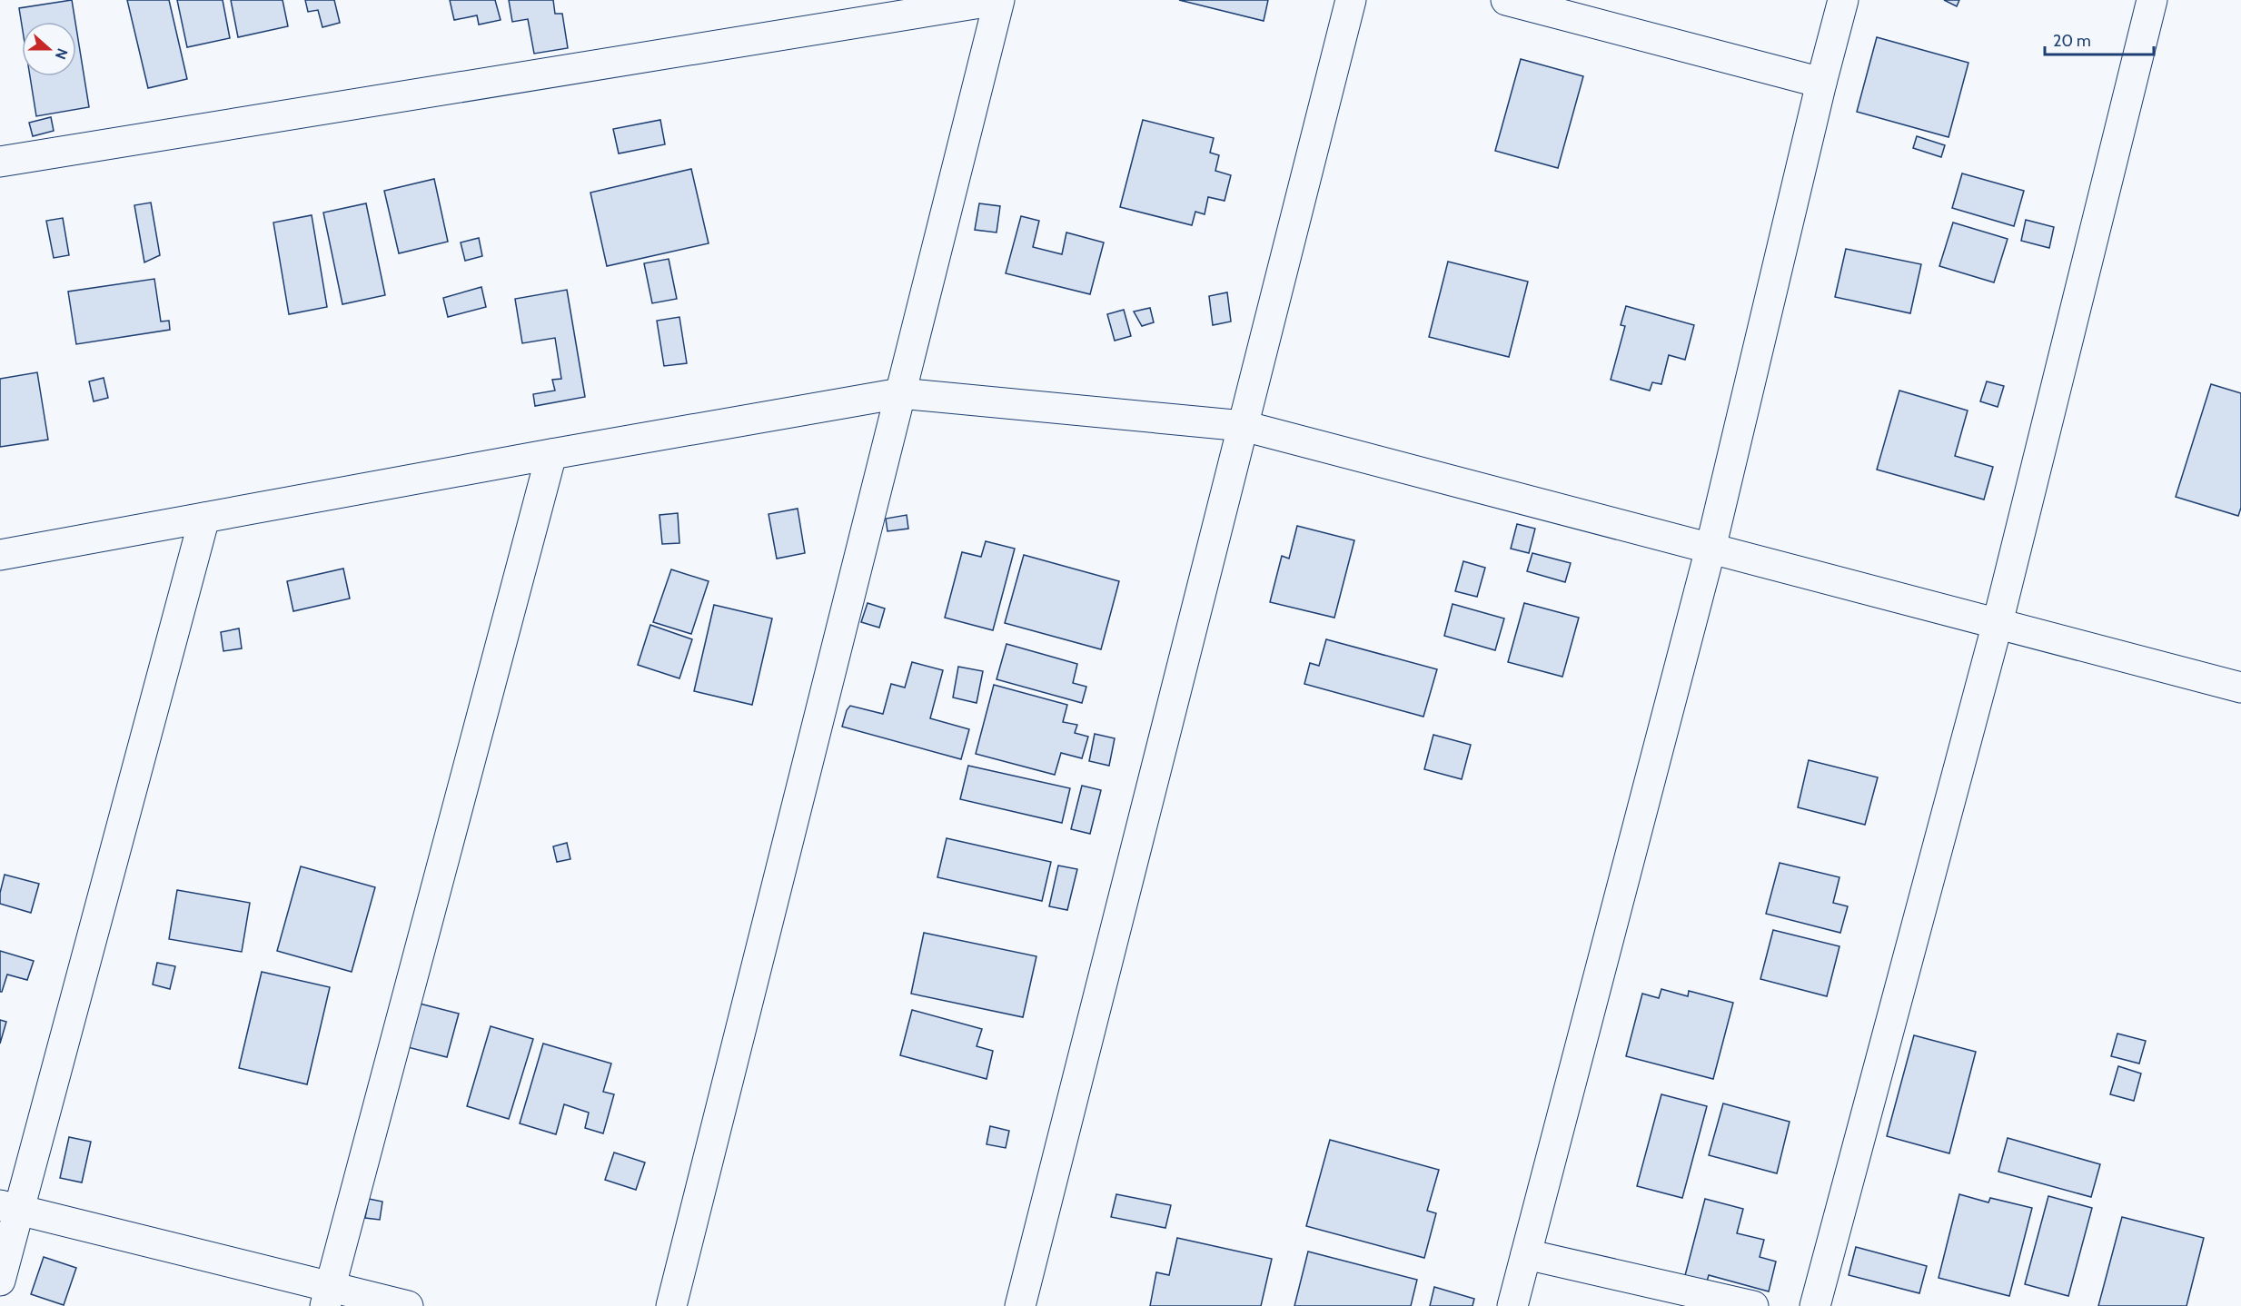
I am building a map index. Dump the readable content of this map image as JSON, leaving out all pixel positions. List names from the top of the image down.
{
  "scale_bar": "20 m",
  "north": "right"
}
